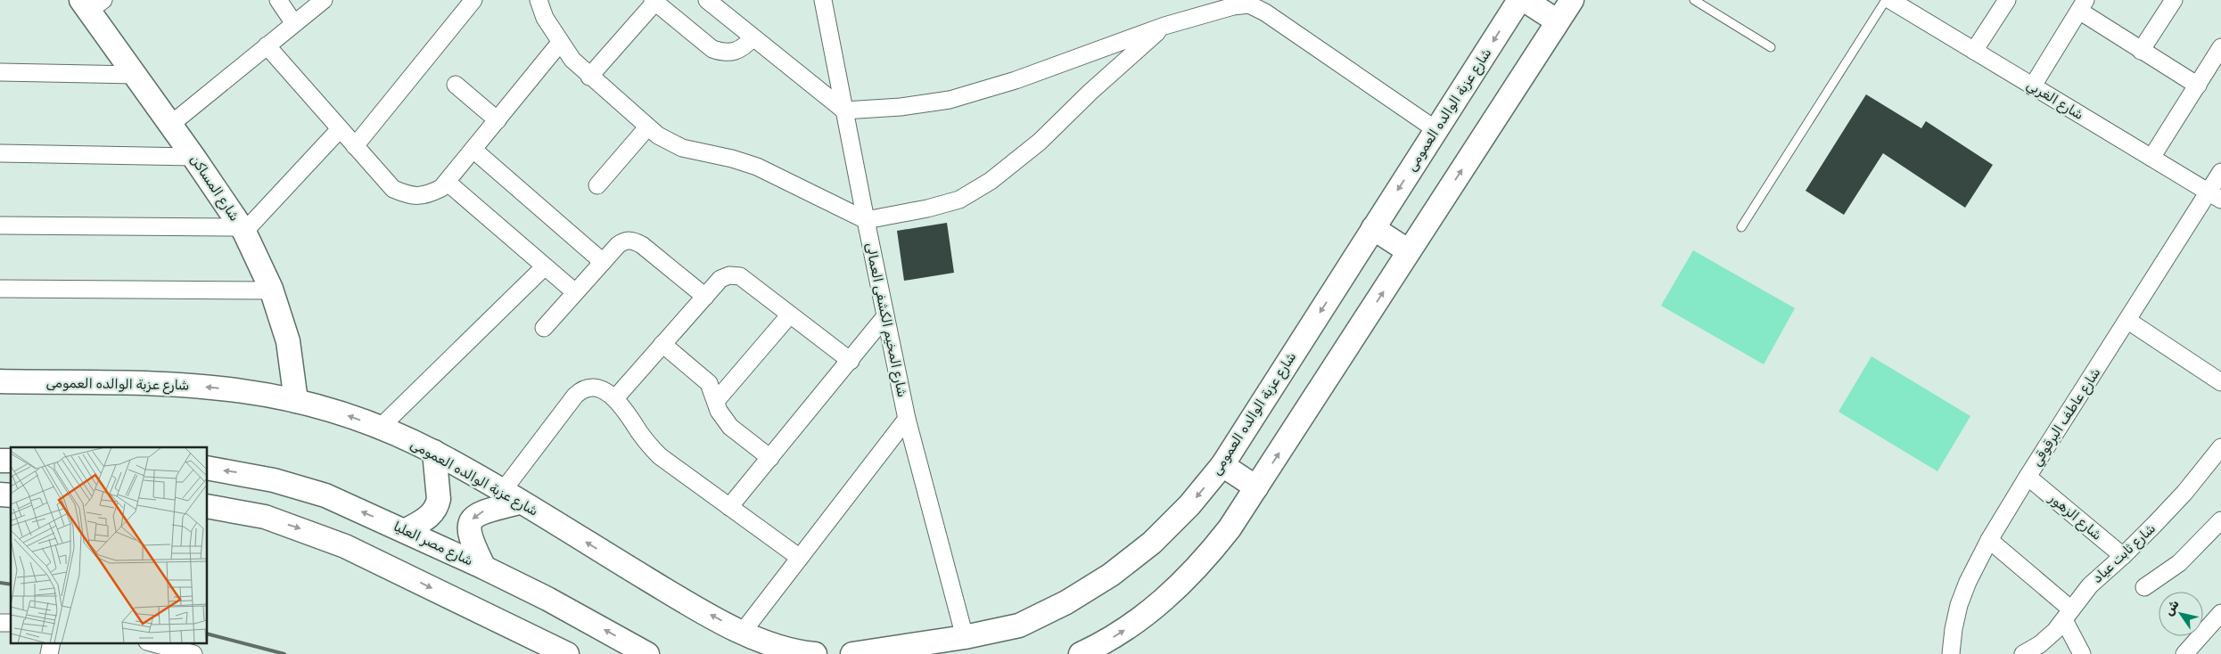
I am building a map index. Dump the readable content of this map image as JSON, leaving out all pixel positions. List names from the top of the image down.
{
  "streets": {
    "street": [
      "شارع الغربي",
      "شارع عزبة الوالده العمومى",
      "شارع المساكن",
      "شارع المخيم الكشفى العمالى",
      "شارع عاطف البرقوقي",
      "شارع الزهور",
      "شارع مصر العليا",
      "شارع ثابت عياد"
    ]
  },
  "crossings": [
    ["شارع الغربي", "شارع عاطف البرقوقي"],
    ["شارع عزبة الوالده العمومى", "شارع المساكن"],
    ["شارع عزبة الوالده العمومى", "شارع المخيم الكشفى العمالى"],
    ["شارع عاطف البرقوقي", "شارع الزهور"],
    ["شارع الزهور", "شارع ثابت عياد"]
  ],
  "north": "top left"
}
